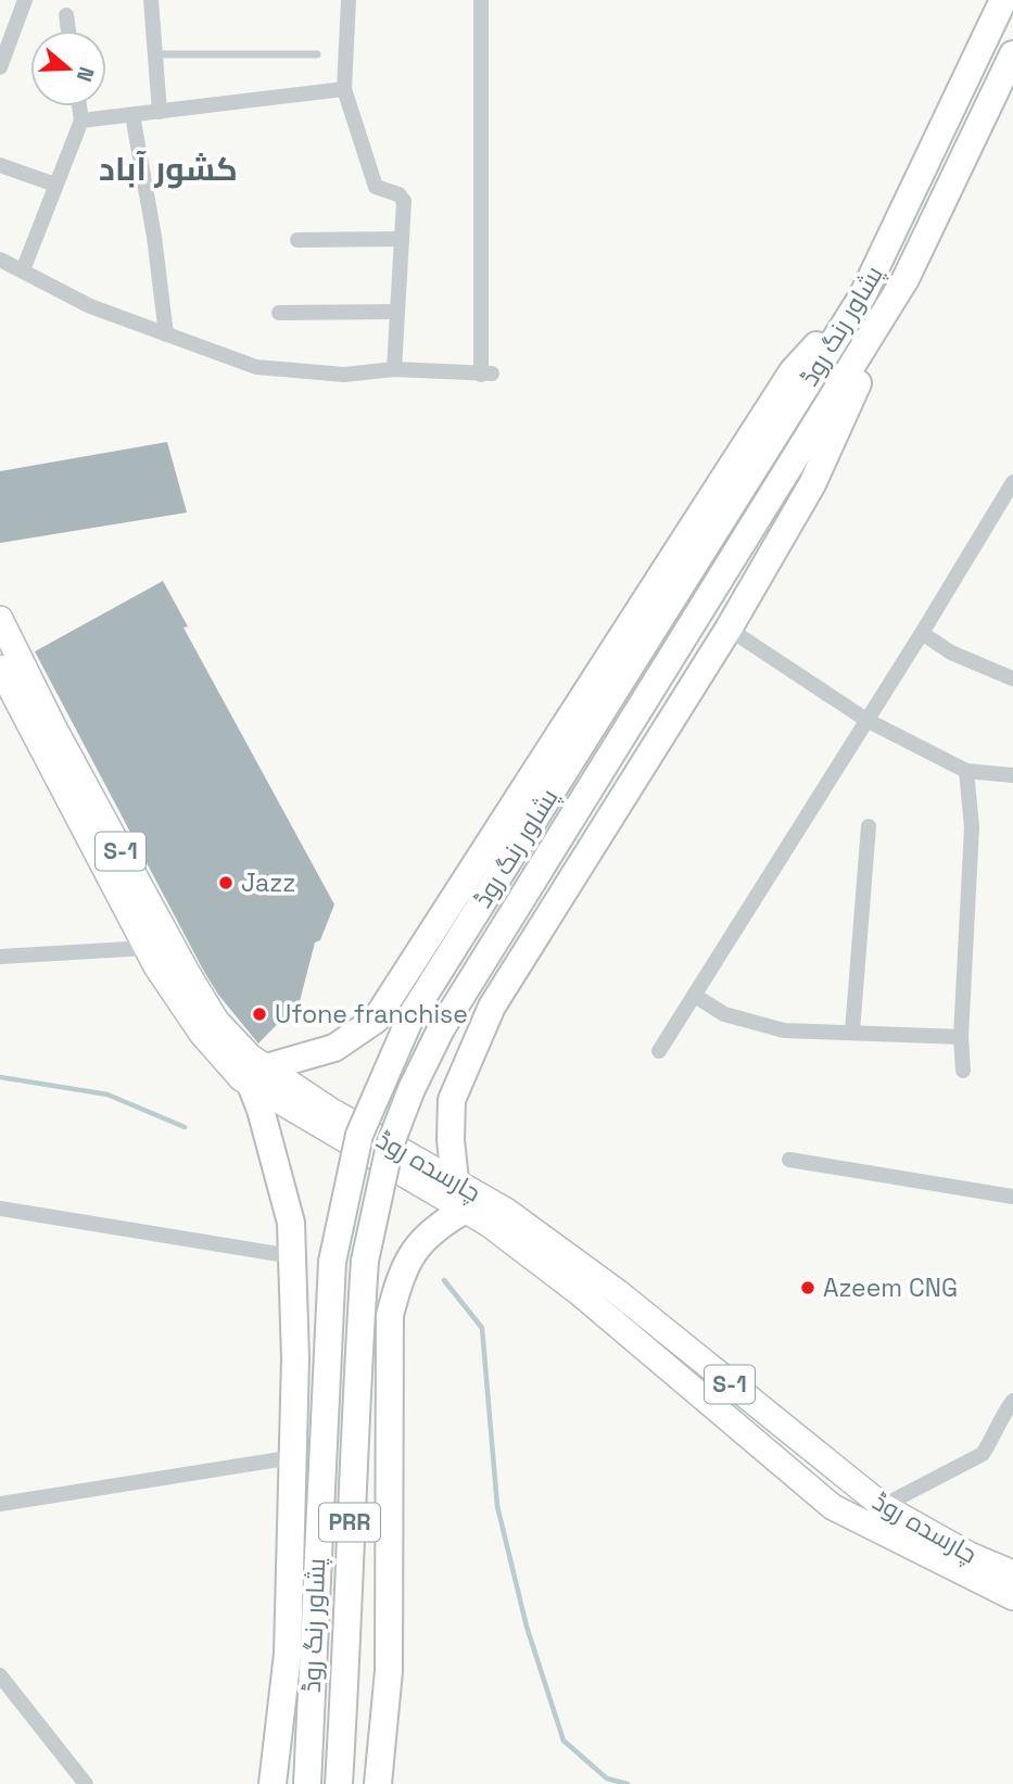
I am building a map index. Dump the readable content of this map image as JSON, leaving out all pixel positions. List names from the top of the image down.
{
  "streets": {
    "highway": ["پشاور رنگ روڈ", "PRR"],
    "main road": ["S-1", "چارسدہ روڈ"]
  },
  "districts": ["کشور آباد"],
  "places": ["Jazz", "Ufone franchise", "Azeem CNG"],
  "north": "right"
}
